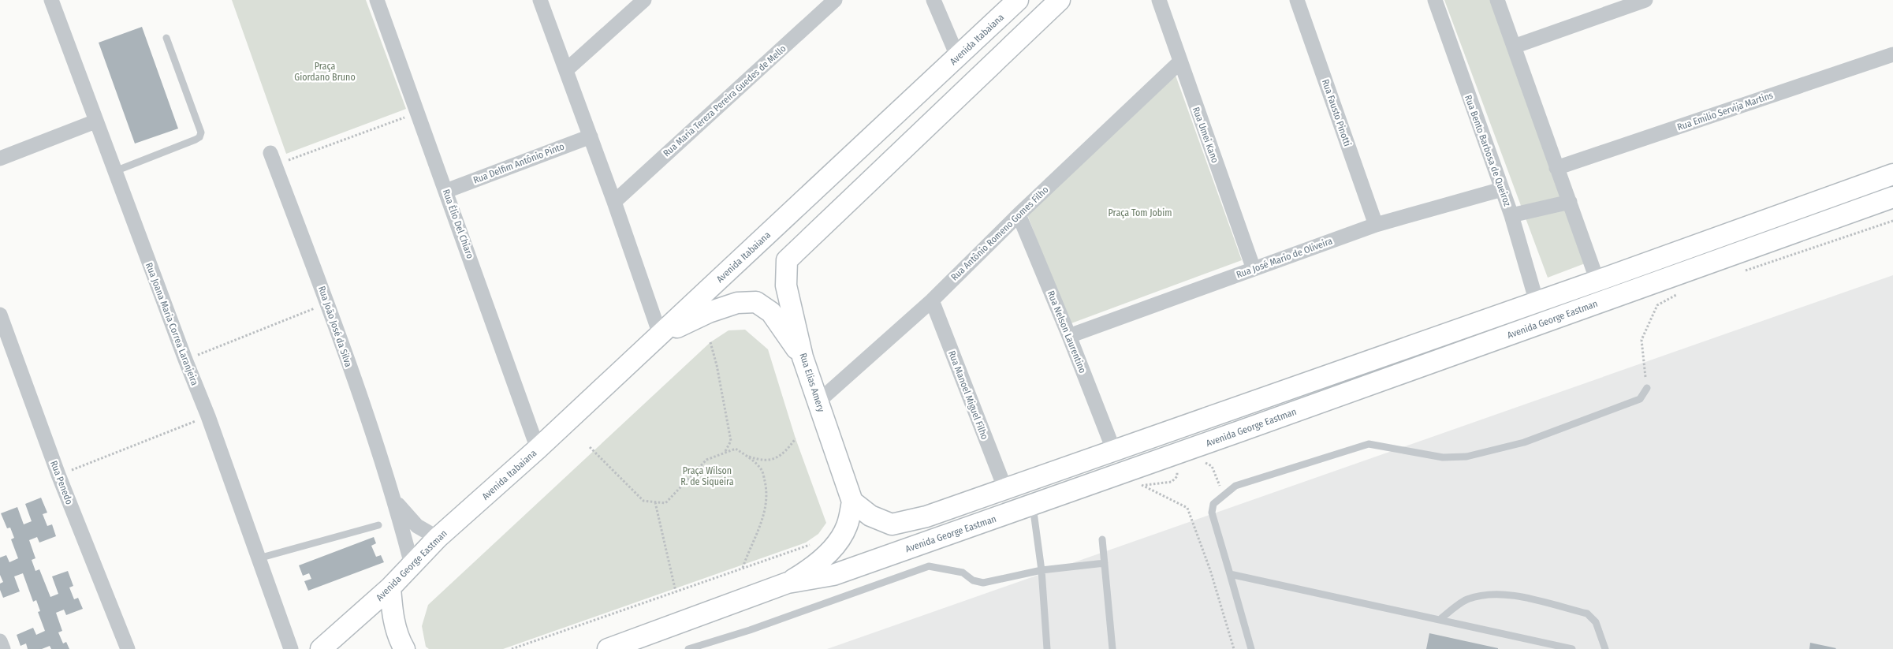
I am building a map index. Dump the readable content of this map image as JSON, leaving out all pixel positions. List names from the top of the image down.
{
  "streets": {
    "street": [
      "Avenida Itabaiana",
      "Rua Maria Tereza Pereira Guedes de Mello",
      "Rua Emilio Servija Martins",
      "Rua Fausto Pinotti",
      "Rua Umei Kano",
      "Rua Bento Barbosa de Queiroz",
      "Rua Delfim Antônio Pinto",
      "Rua Élio Del Chiaro",
      "Rua Antônio Romeno Gomes Filho",
      "Rua José Mario de Oliveira",
      "Avenida George Eastman",
      "Rua Joana Maria Correa Laranjeira",
      "Rua João José da Silva",
      "Rua Nelson Laurentino",
      "Rua Elias Amery",
      "Rua Manoel Miguel Filho",
      "Rua Penedo"
    ]
  },
  "crossings": [
    ["Avenida Itabaiana", "Rua Élio Del Chiaro"],
    ["Avenida Itabaiana", "Avenida George Eastman"],
    ["Rua Fausto Pinotti", "Rua José Mario de Oliveira"],
    ["Rua Umei Kano", "Rua Antônio Romeno Gomes Filho"],
    ["Rua Umei Kano", "Rua José Mario de Oliveira"],
    ["Rua Bento Barbosa de Queiroz", "Rua José Mario de Oliveira"],
    ["Rua Delfim Antônio Pinto", "Rua Élio Del Chiaro"],
    ["Rua Antônio Romeno Gomes Filho", "Rua Nelson Laurentino"],
    ["Rua Antônio Romeno Gomes Filho", "Rua Elias Amery"],
    ["Rua Antônio Romeno Gomes Filho", "Rua Manoel Miguel Filho"],
    ["Rua José Mario de Oliveira", "Rua Nelson Laurentino"],
    ["Avenida George Eastman", "Rua João José da Silva"]
  ],
  "parks": ["Praça Giordano Bruno", "Praça Tom Jobim", "Praça Wilson R. de Siqueira"]
}
